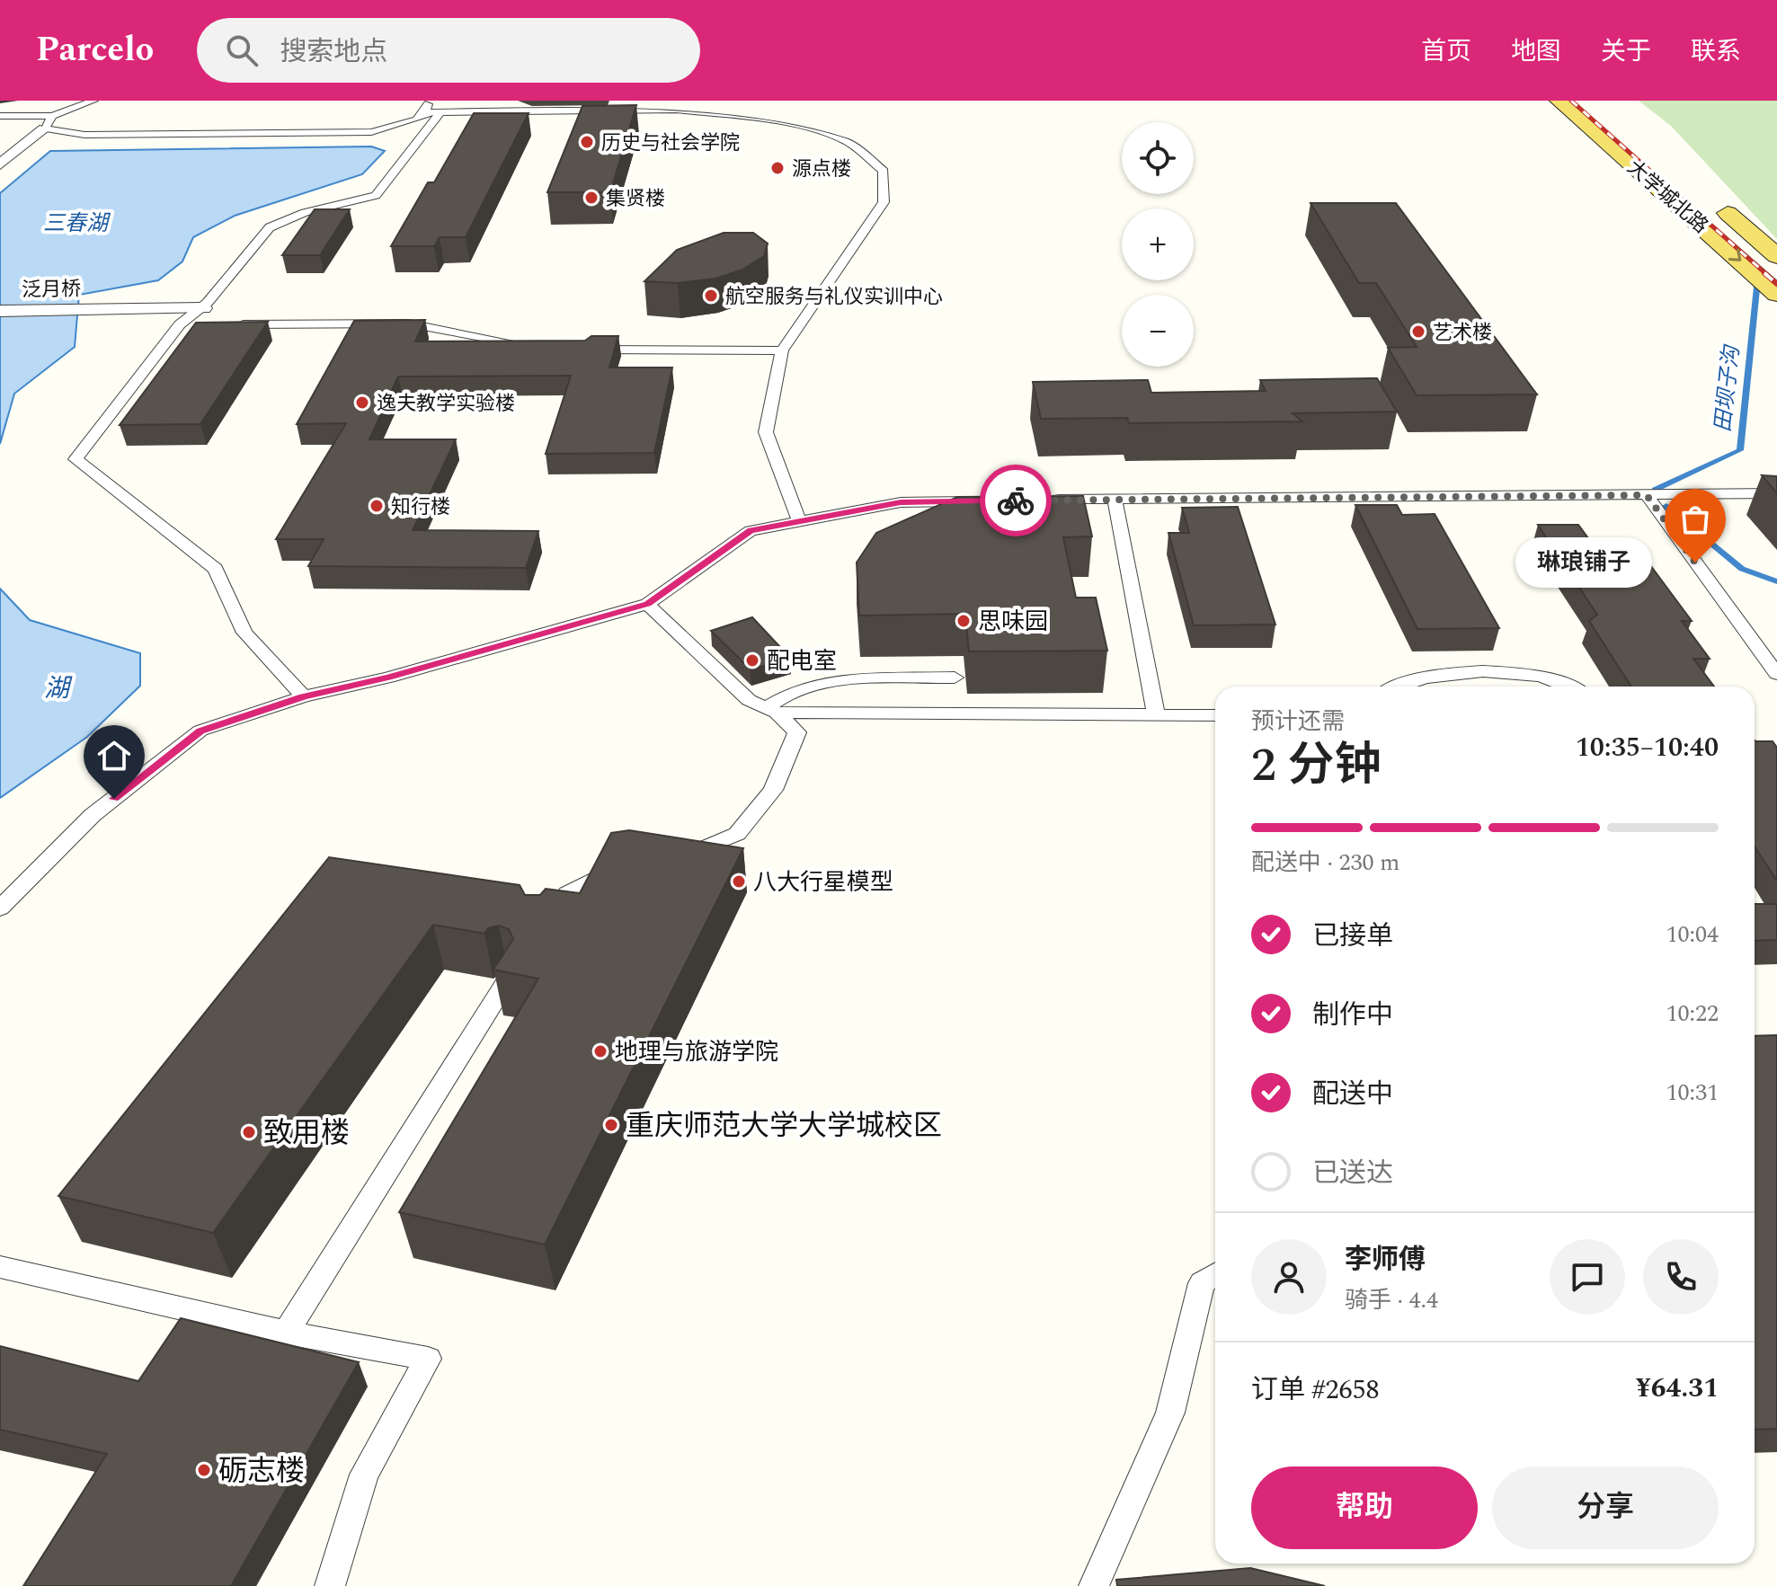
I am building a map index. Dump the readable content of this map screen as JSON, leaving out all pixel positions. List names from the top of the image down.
{
  "streets": {
    "main road": ["大学城北路"],
    "street": ["泛月桥"]
  },
  "water": ["三春湖", "田坝子沟", "湖"],
  "places": [
    "历史与社会学院",
    "源点楼",
    "集贤楼",
    "航空服务与礼仪实训中心",
    "艺术楼",
    "逸夫教学实验楼",
    "知行楼",
    "琳琅铺子",
    "思味园",
    "配电室",
    "八大行星模型",
    "地理与旅游学院",
    "重庆师范大学大学城校区",
    "致用楼",
    "砺志楼"
  ],
  "page": {
    "header": "Parcelo",
    "search": "搜索地点",
    "nav": [
      "首页",
      "地图",
      "关于",
      "联系"
    ],
    "map_buttons": ["+", "−"],
    "bubble": "琳琅铺子",
    "heading": ["2 分钟", "预计还需", "10:35–10:40"],
    "panel": [
      "李师傅",
      "骑手 · 4.4",
      "订单 #2658",
      "¥64.31"
    ],
    "bar": "配送中 · 230 m",
    "list": [
      ["已接单", "10:04"],
      ["制作中", "10:22"],
      ["配送中", "10:31"],
      "已送达"
    ],
    "buttons": ["帮助", "分享"]
  }
}
